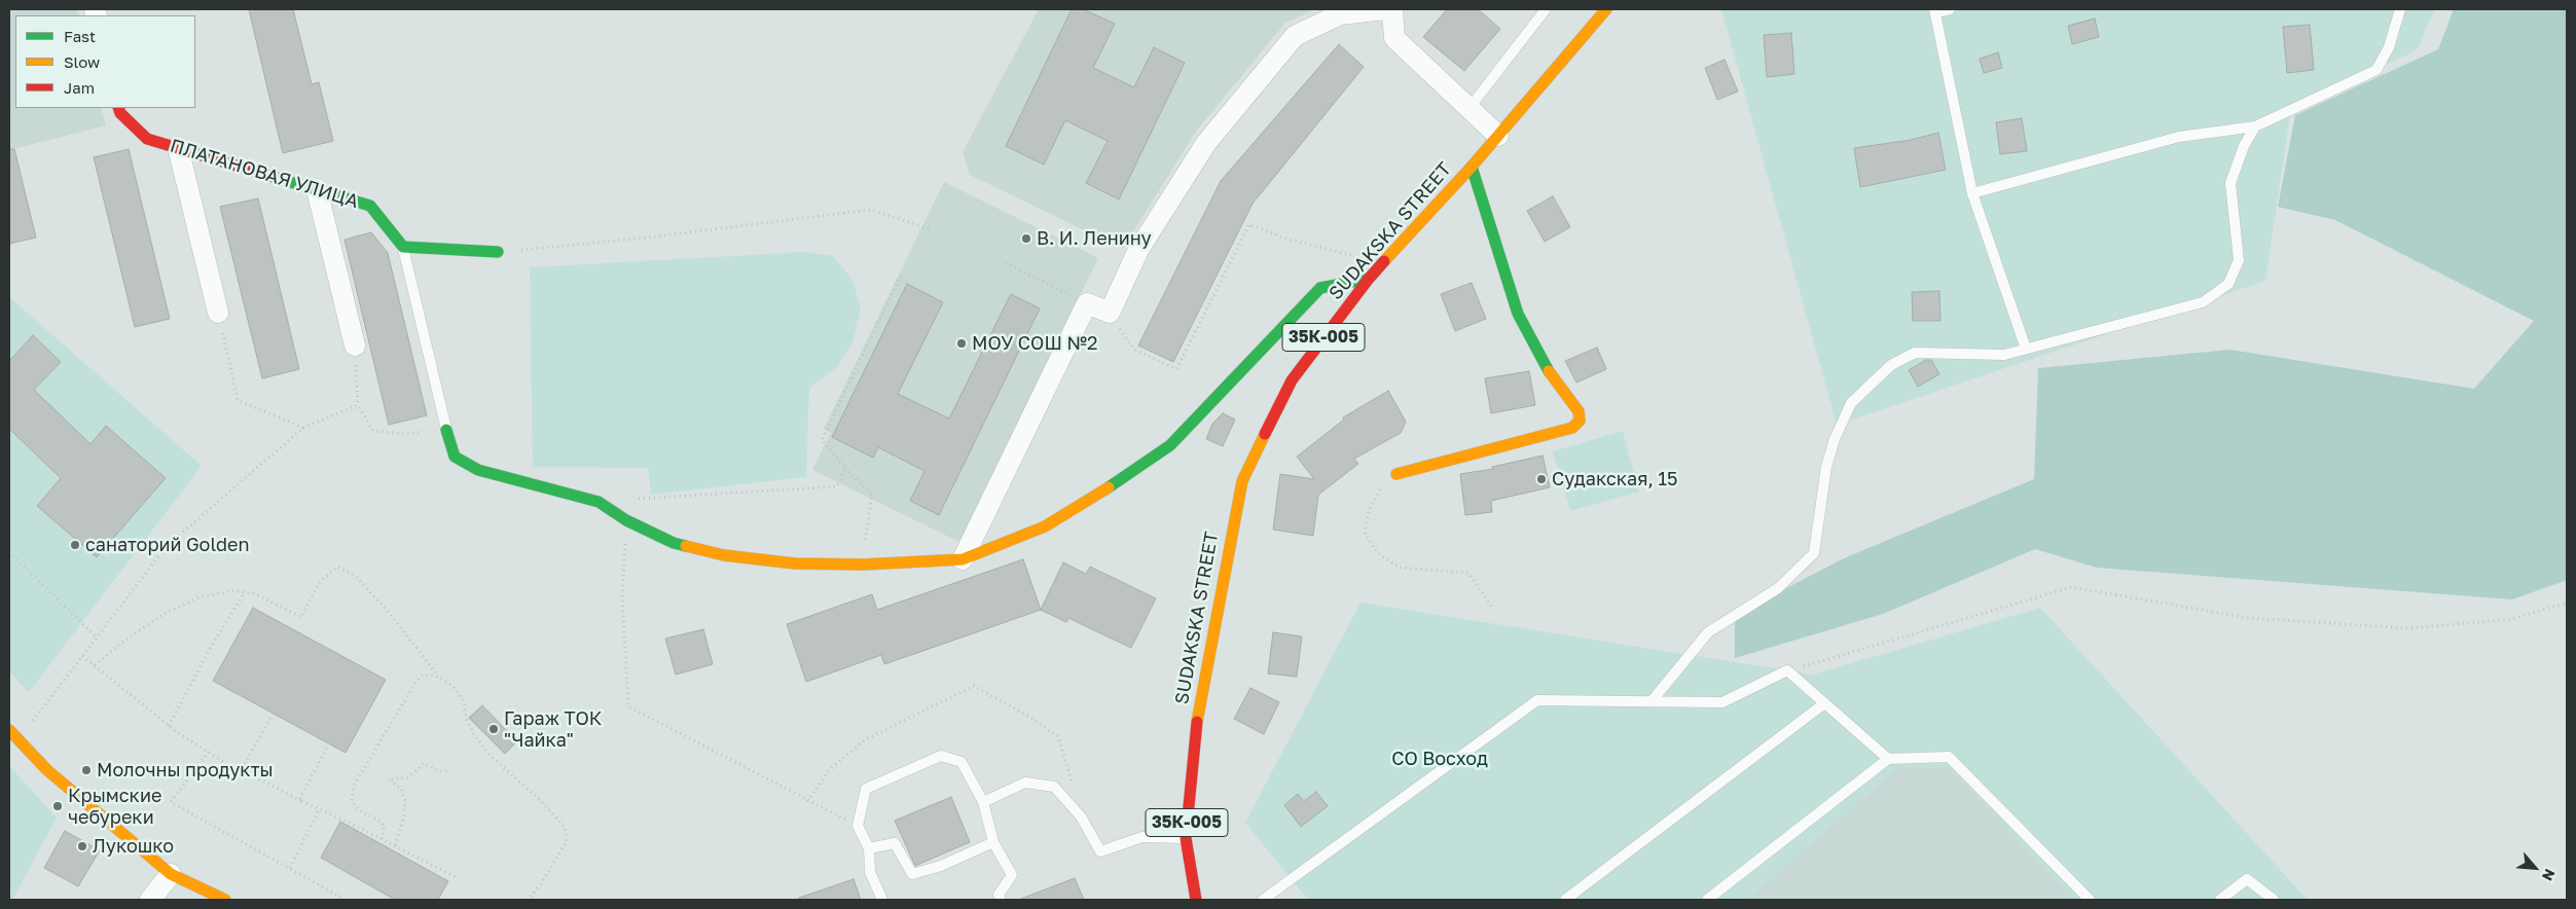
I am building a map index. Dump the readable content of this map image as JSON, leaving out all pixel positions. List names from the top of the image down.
{
  "streets": {
    "street": ["ПЛАТАНОВАЯ УЛИЦА", "SUDAKSKA STREET", "35К-005"]
  },
  "crossings": [
    ["SUDAKSKA STREET", "35К-005"]
  ],
  "parks": ["СО Восход"],
  "places": [
    "В. И. Ленину",
    "МОУ СОШ №2",
    "Судакская, 15",
    "санаторий Golden",
    "Гараж ТОК \"Чайка\"",
    "Молочны продукты",
    "Крымские чебуреки",
    "Лукошко"
  ],
  "legend": ["Fast", "Slow", "Jam"],
  "north": "bottom right"
}
